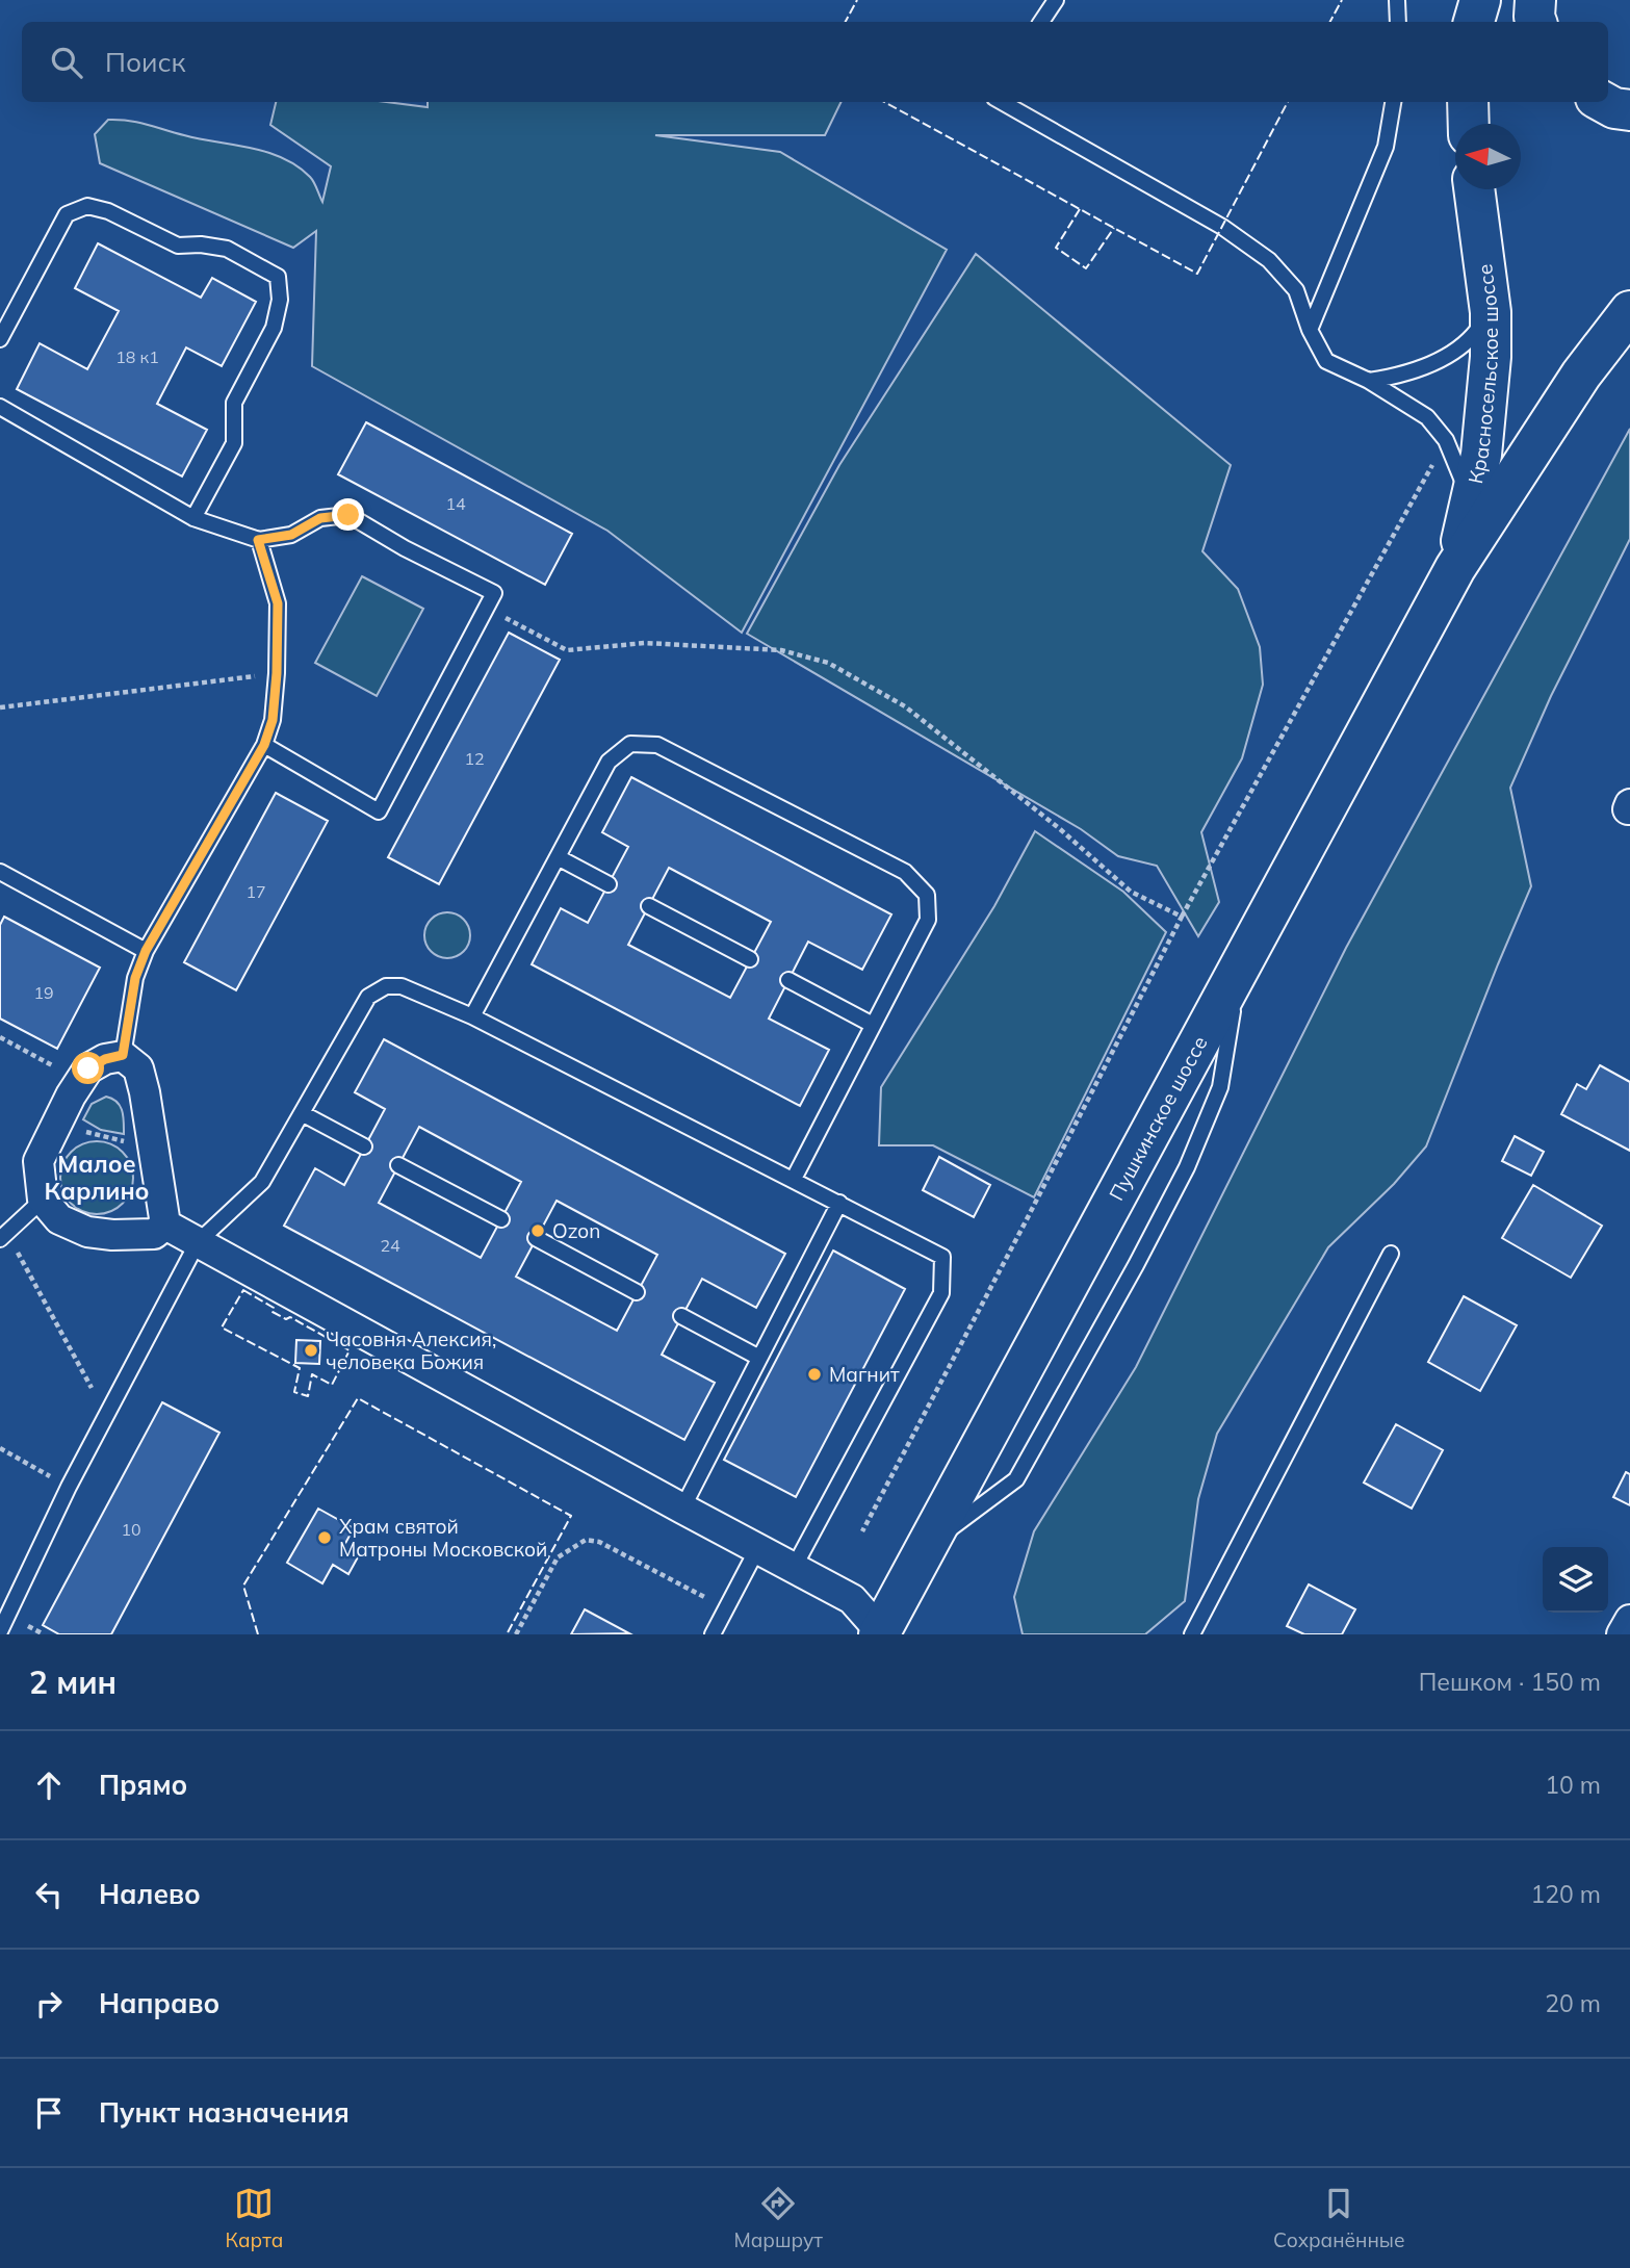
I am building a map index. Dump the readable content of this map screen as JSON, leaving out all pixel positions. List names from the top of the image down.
{
  "streets": {
    "main road": ["Красносельское шоссе", "Пушкинское шоссе"]
  },
  "crossings": [
    ["Красносельское шоссе", "Пушкинское шоссе"]
  ],
  "districts": ["Малое Карлино"],
  "places": [
    "Ozon",
    "Часовня Алексия, человека Божия",
    "Магнит",
    "Храм святой Матроны Моcковской"
  ],
  "house_numbers": [
    "18 к1",
    "14",
    "12",
    "17",
    "19",
    "24",
    "10"
  ],
  "north": "left",
  "page": {
    "search": "Поиск",
    "heading": ["2 мин", "Пешком · 150 m"],
    "list": [
      ["Прямо", "10 m"],
      ["Налево", "120 m"],
      ["Направо", "20 m"],
      "Пункт назначения"
    ],
    "nav": ["Карта", "Маршрут", "Сохранённые"]
  }
}
